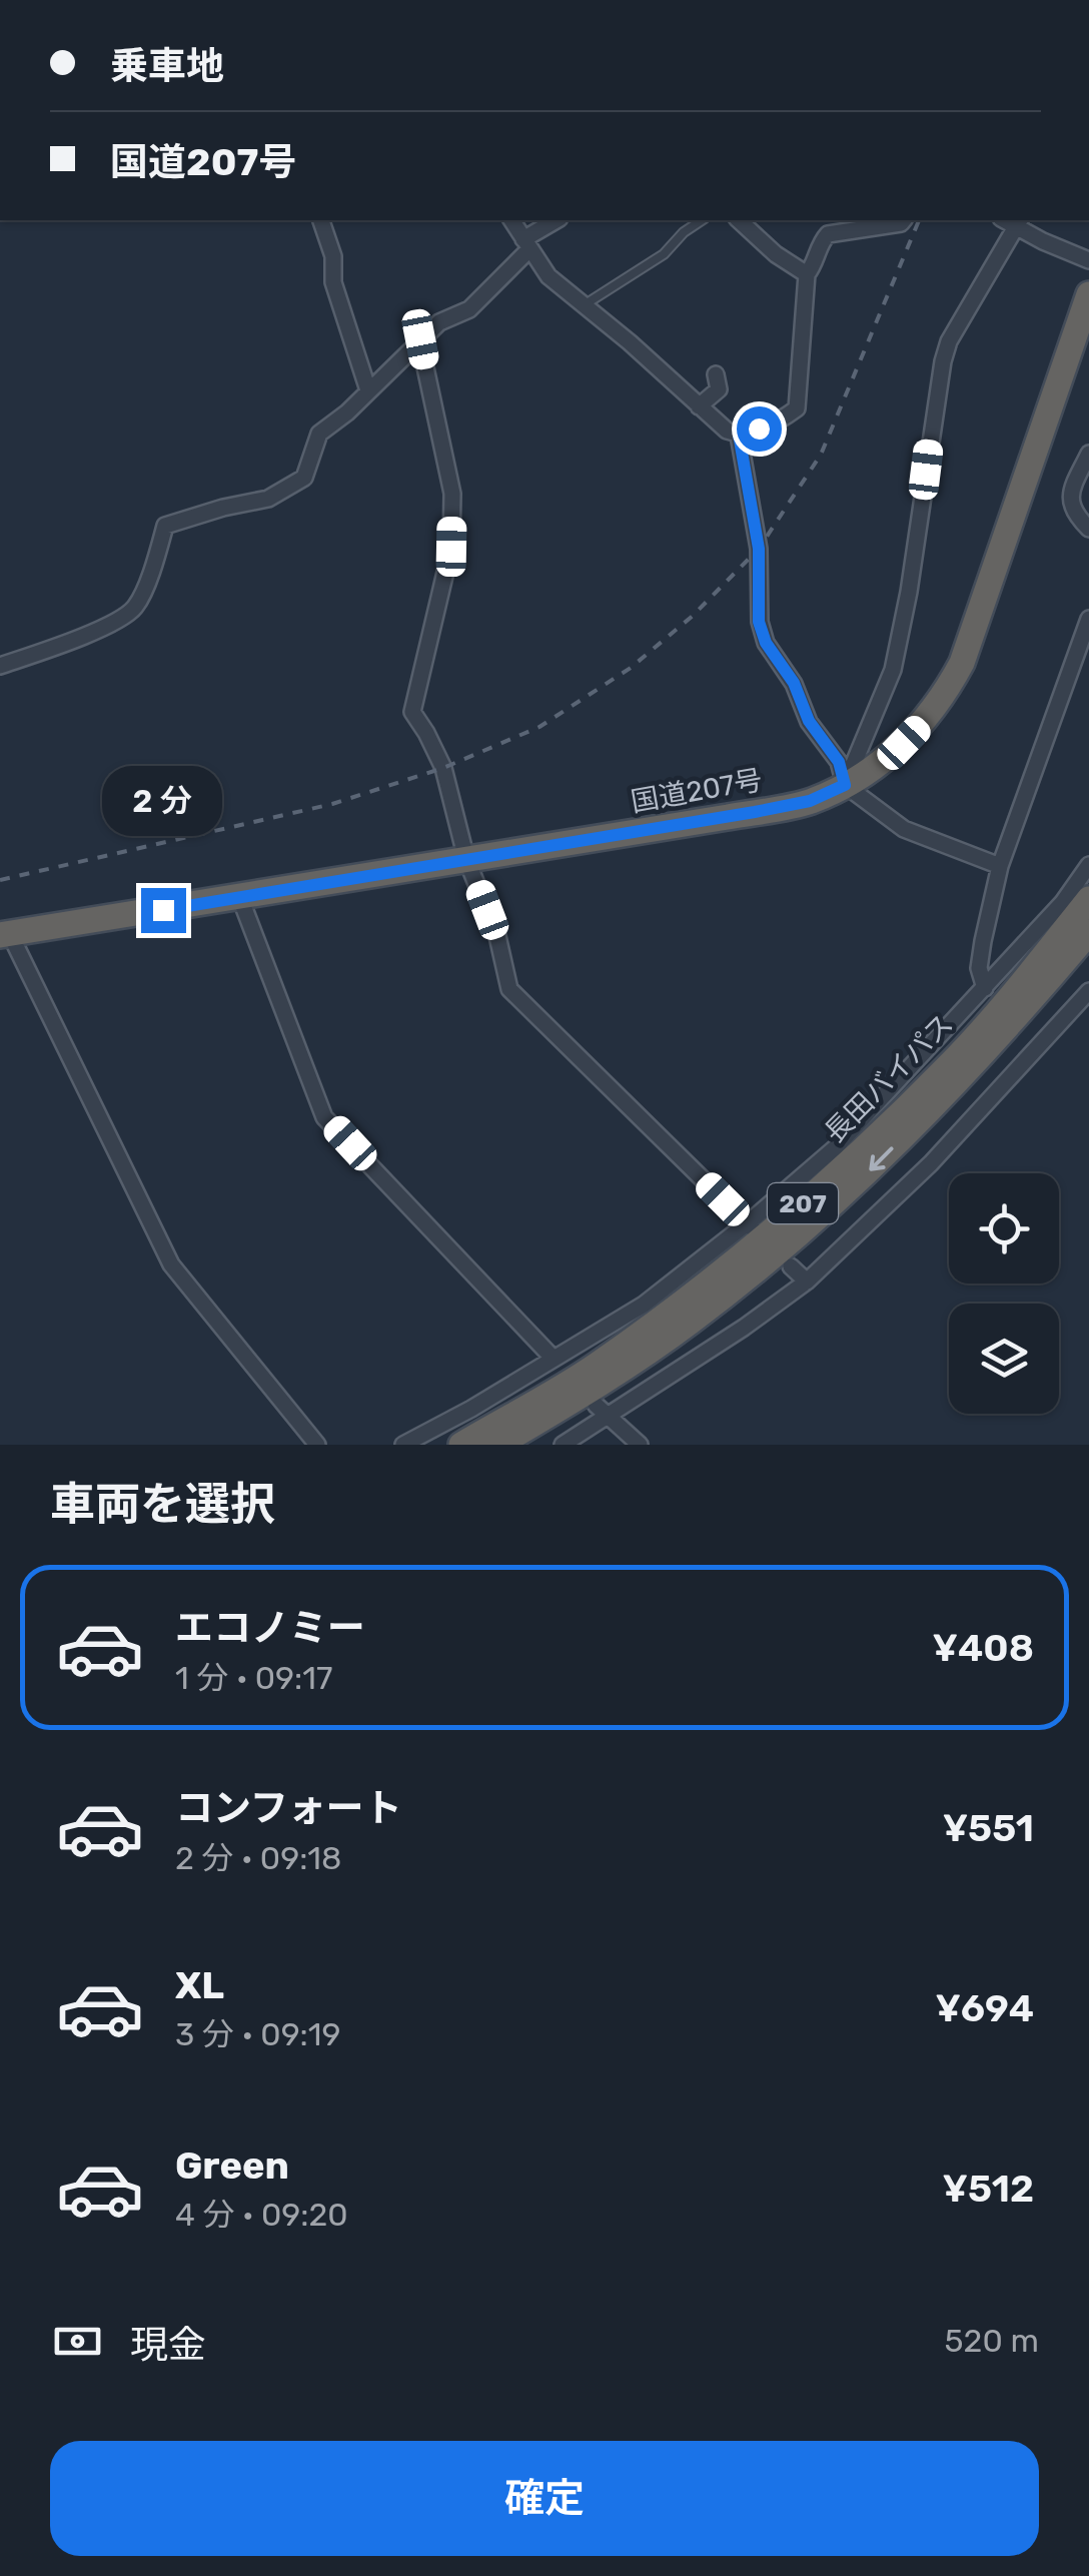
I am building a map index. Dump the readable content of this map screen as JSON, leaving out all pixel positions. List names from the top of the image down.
{
  "streets": {
    "highway": ["国道207号", "長田バイパス", "207"]
  },
  "page": {
    "banner": ["乗車地", "国道207号"],
    "bubble": "2 分",
    "heading": "車両を選択",
    "list": [
      {
        "name": "エコノミー",
        "note": "1 分 · 09:17",
        "value": "¥408"
      },
      {
        "name": "コンフォート",
        "note": "2 分 · 09:18",
        "value": "¥551"
      },
      {
        "name": "XL",
        "note": "3 分 · 09:19",
        "value": "¥694"
      },
      {
        "name": "Green",
        "note": "4 分 · 09:20",
        "value": "¥512"
      }
    ],
    "pay": ["現金", "520 m"],
    "buttons": "確定"
  }
}
